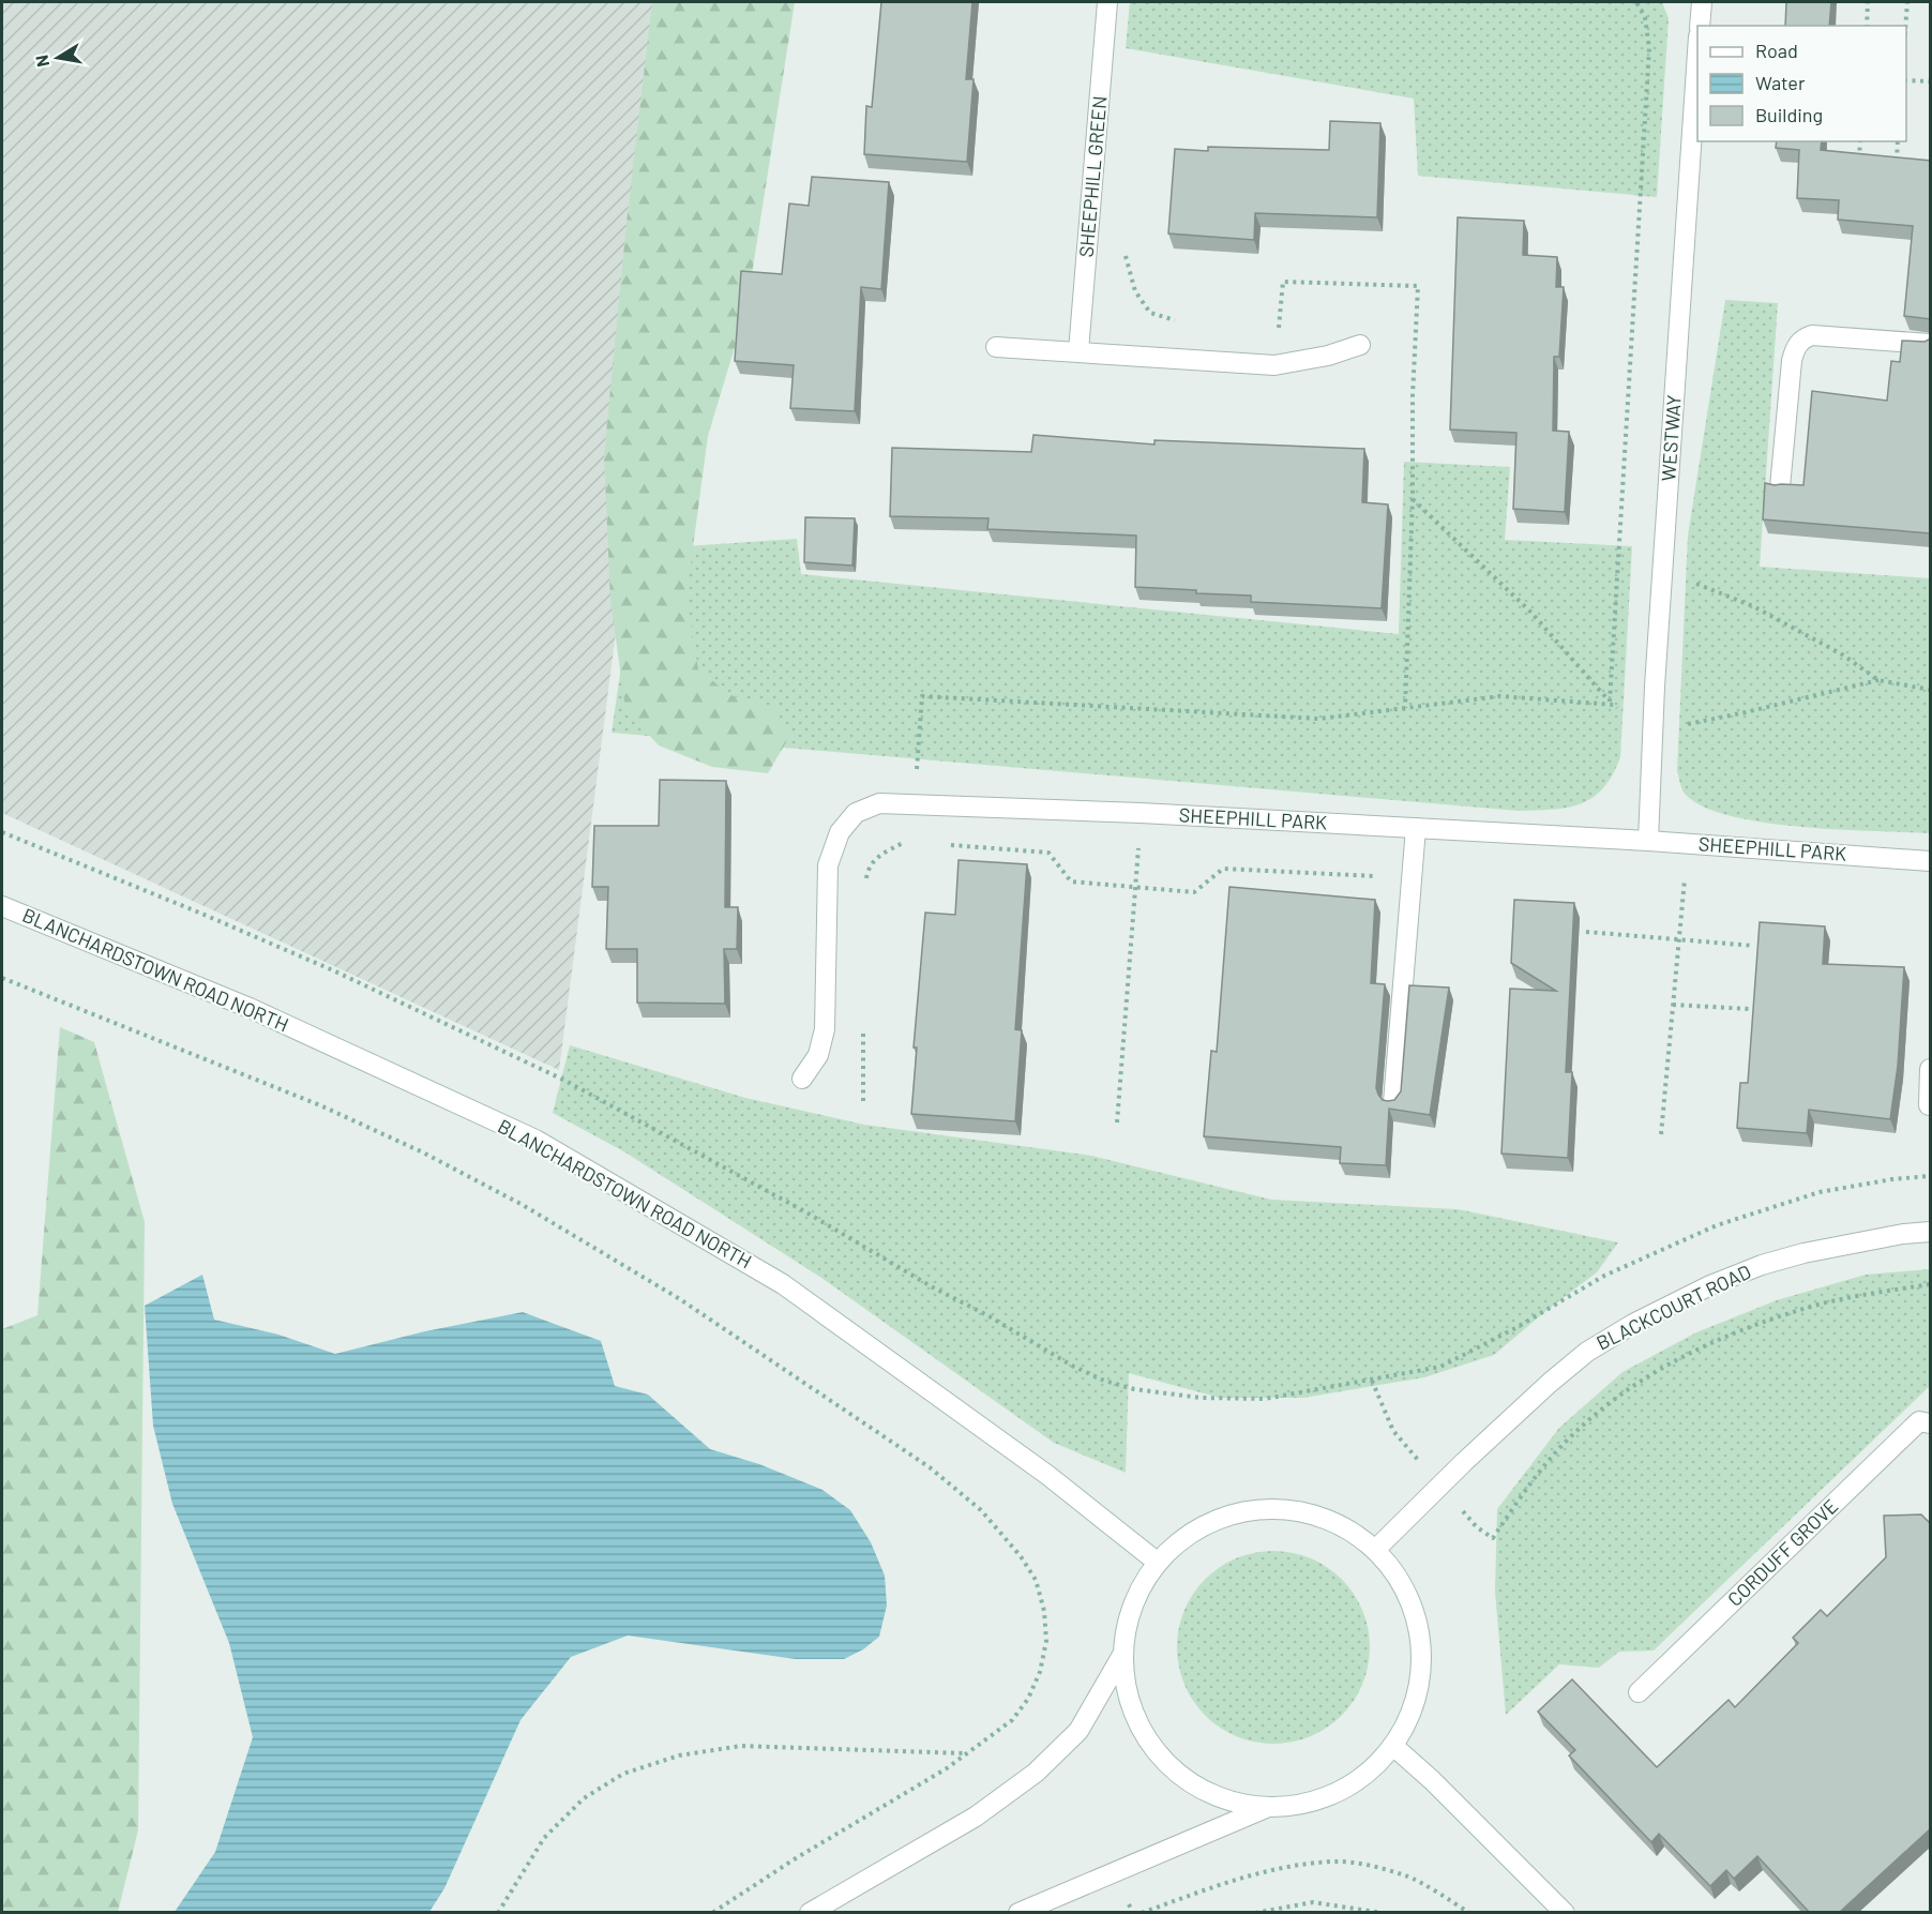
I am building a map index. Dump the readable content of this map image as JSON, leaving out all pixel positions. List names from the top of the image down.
{
  "streets": {
    "street": [
      "SHEEPHILL GREEN",
      "WESTWAY",
      "SHEEPHILL PARK",
      "BLANCHARDSTOWN ROAD NORTH",
      "BLACKCOURT ROAD",
      "CORDUFF GROVE"
    ]
  },
  "crossings": [
    ["WESTWAY", "SHEEPHILL PARK"]
  ],
  "legend": ["Road", "Water", "Building"],
  "north": "left"
}
